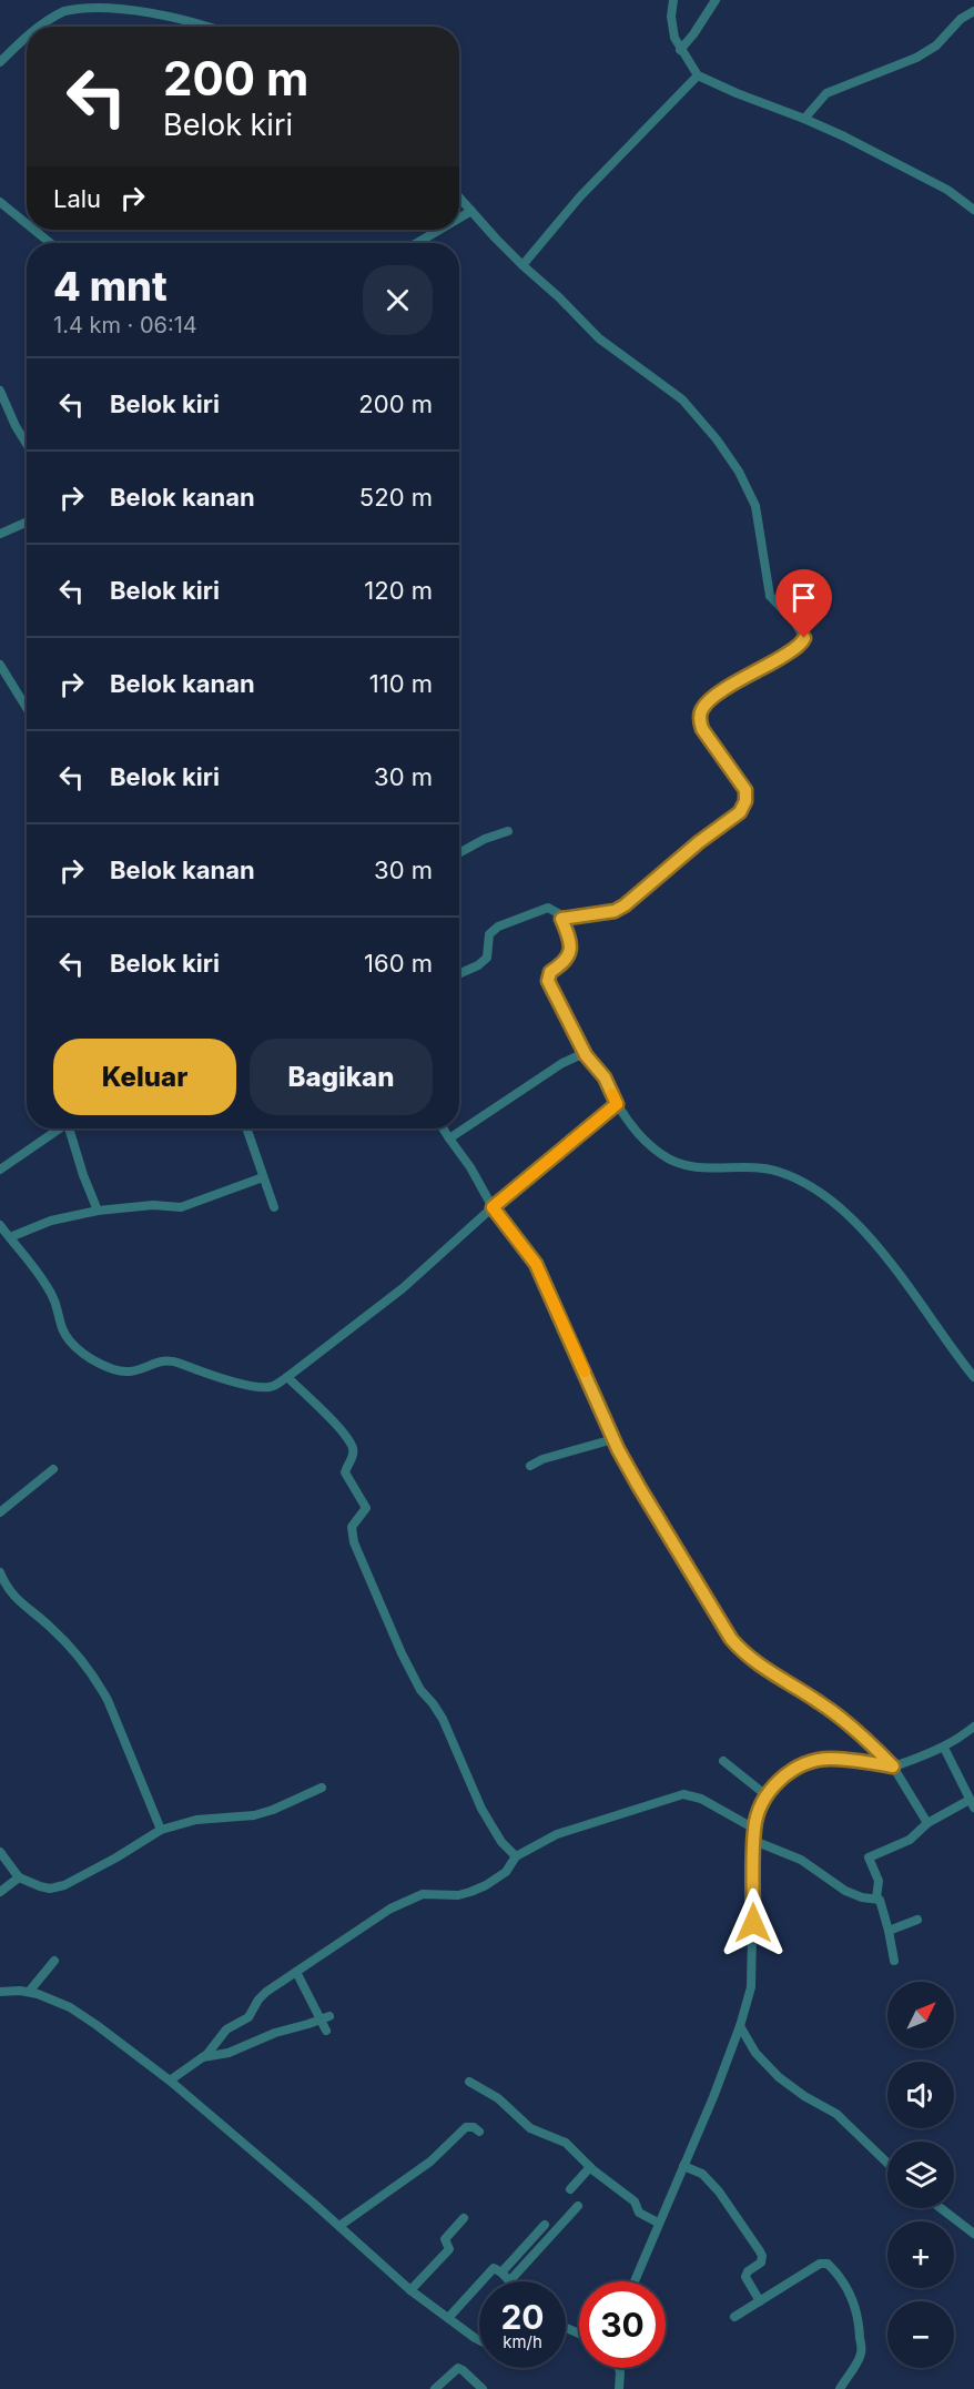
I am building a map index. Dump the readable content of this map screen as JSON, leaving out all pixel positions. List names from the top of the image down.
{
  "north": "top right",
  "page": {
    "turn": ["200 m", "Belok kiri"],
    "then": "Lalu",
    "heading": ["4 mnt", "1.4 km · 06:14"],
    "list": [
      {
        "name": "Belok kiri",
        "value": "200 m"
      },
      {
        "name": "Belok kanan",
        "value": "520 m"
      },
      {
        "name": "Belok kiri",
        "value": "120 m"
      },
      {
        "name": "Belok kanan",
        "value": "110 m"
      },
      {
        "name": "Belok kiri",
        "value": "30 m"
      },
      {
        "name": "Belok kanan",
        "value": "30 m"
      },
      {
        "name": "Belok kiri",
        "value": "160 m"
      }
    ],
    "buttons": ["Keluar", "Bagikan"],
    "map_buttons": ["+", "−"],
    "speed": "20 km/h",
    "limit": "30"
  }
}
